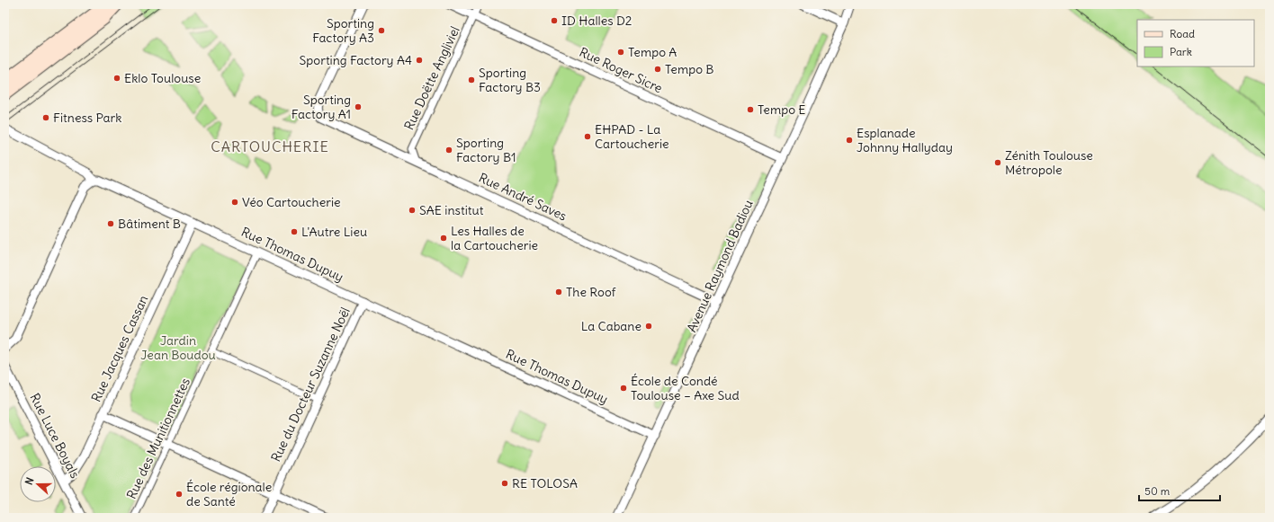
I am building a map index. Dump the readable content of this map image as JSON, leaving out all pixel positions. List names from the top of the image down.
{
  "streets": {
    "street": [
      "Rue Roger Sicre",
      "Rue Doëtte Angliviel",
      "Rue André Saves",
      "Rue Thomas Dupuy",
      "Avenue Raymond Badiou",
      "Rue Jacques Cassan",
      "Rue du Docteur Suzanne Noël",
      "Rue Luce Boyals",
      "Rue des Munitionnettes"
    ]
  },
  "crossings": [
    ["Rue Roger Sicre", "Rue Doëtte Angliviel"],
    ["Rue Roger Sicre", "Avenue Raymond Badiou"],
    ["Rue Doëtte Angliviel", "Rue André Saves"],
    ["Rue André Saves", "Avenue Raymond Badiou"],
    ["Rue Thomas Dupuy", "Avenue Raymond Badiou"],
    ["Rue Thomas Dupuy", "Rue Jacques Cassan"],
    ["Rue Thomas Dupuy", "Rue du Docteur Suzanne Noël"],
    ["Rue Thomas Dupuy", "Rue des Munitionnettes"],
    ["Rue Jacques Cassan", "Rue Luce Boyals"]
  ],
  "districts": ["CARTOUCHERIE"],
  "parks": ["Jardin Jean Boudou"],
  "places": [
    "ID Halles D2",
    "Sporting Factory A3",
    "Tempo A",
    "Sporting Factory A4",
    "Tempo B",
    "Eklo Toulouse",
    "Sporting Factory B3",
    "Sporting Factory A1",
    "Tempo E",
    "Fitness Park",
    "EHPAD - La Cartoucherie",
    "Esplanade Johnny Hallyday",
    "Sporting Factory B1",
    "Zénith Toulouse Métropole",
    "Véo Cartoucherie",
    "SAE institut",
    "Bâtiment B",
    "L'Autre Lieu",
    "Les Halles de la Cartoucherie",
    "The Roof",
    "La Cabane",
    "École de Condé Toulouse – Axe Sud",
    "RE TOLOSA",
    "École régionale de Santé"
  ],
  "legend": ["Road", "Park"],
  "scale_bar": "50 m",
  "north": "left"
}
